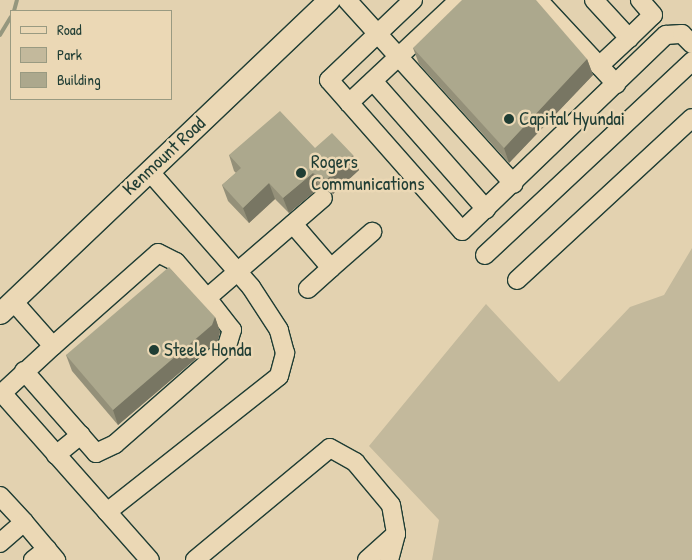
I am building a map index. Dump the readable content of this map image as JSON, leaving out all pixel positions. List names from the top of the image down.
{
  "streets": {
    "main road": ["Kenmount Road"]
  },
  "places": ["Capital Hyundai", "Rogers Communications", "Steele Honda"],
  "legend": ["Road", "Park", "Building"]
}
